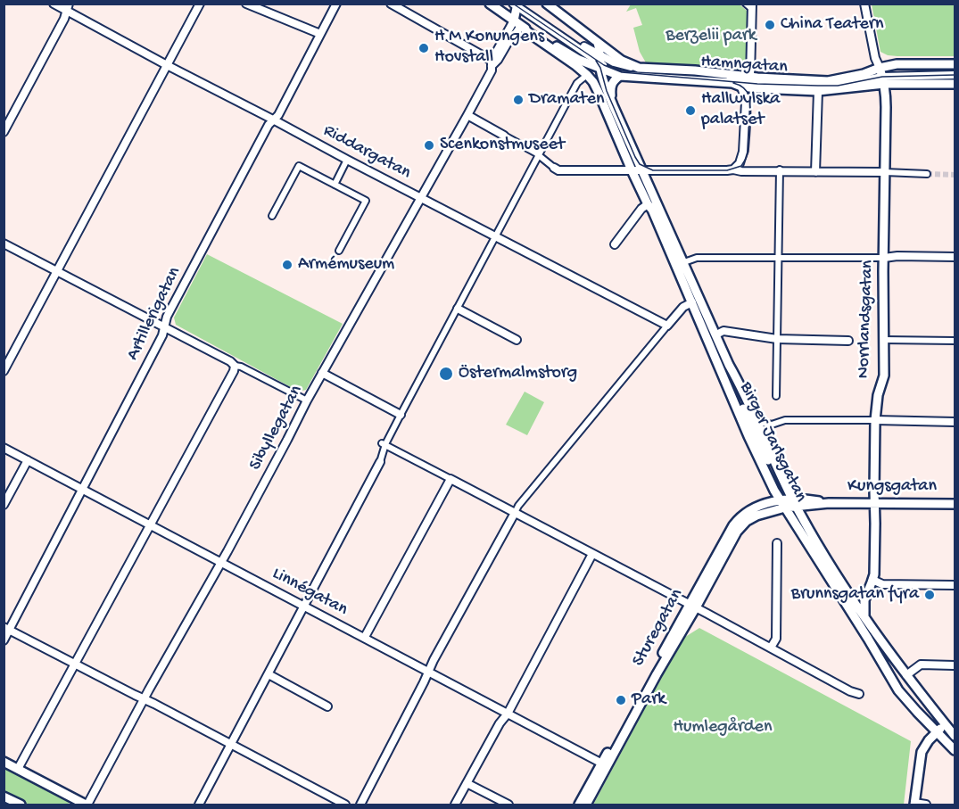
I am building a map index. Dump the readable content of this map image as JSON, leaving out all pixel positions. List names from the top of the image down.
{
  "streets": {
    "street": [
      "Hamngatan",
      "Riddargatan",
      "Artillerigatan",
      "Norrlandsgatan",
      "Sibyllegatan",
      "Birger Jarlsgatan",
      "Kungsgatan",
      "Linnégatan",
      "Sturegatan"
    ]
  },
  "crossings": [
    ["Hamngatan", "Norrlandsgatan"],
    ["Hamngatan", "Birger Jarlsgatan"],
    ["Riddargatan", "Artillerigatan"],
    ["Riddargatan", "Sibyllegatan"],
    ["Artillerigatan", "Linnégatan"],
    ["Norrlandsgatan", "Birger Jarlsgatan"],
    ["Norrlandsgatan", "Kungsgatan"],
    ["Sibyllegatan", "Linnégatan"],
    ["Birger Jarlsgatan", "Kungsgatan"],
    ["Birger Jarlsgatan", "Sturegatan"],
    ["Kungsgatan", "Sturegatan"],
    ["Linnégatan", "Sturegatan"]
  ],
  "parks": ["Berzelii park", "Humlegården"],
  "places": [
    "China Teatern",
    "H M Konungens Hovstall",
    "Dramaten",
    "Hallwylska palatset",
    "Scenkonstmuseet",
    "Armémuseum",
    "Östermalmstorg",
    "Brunnsgatan fyra",
    "Park"
  ]
}
